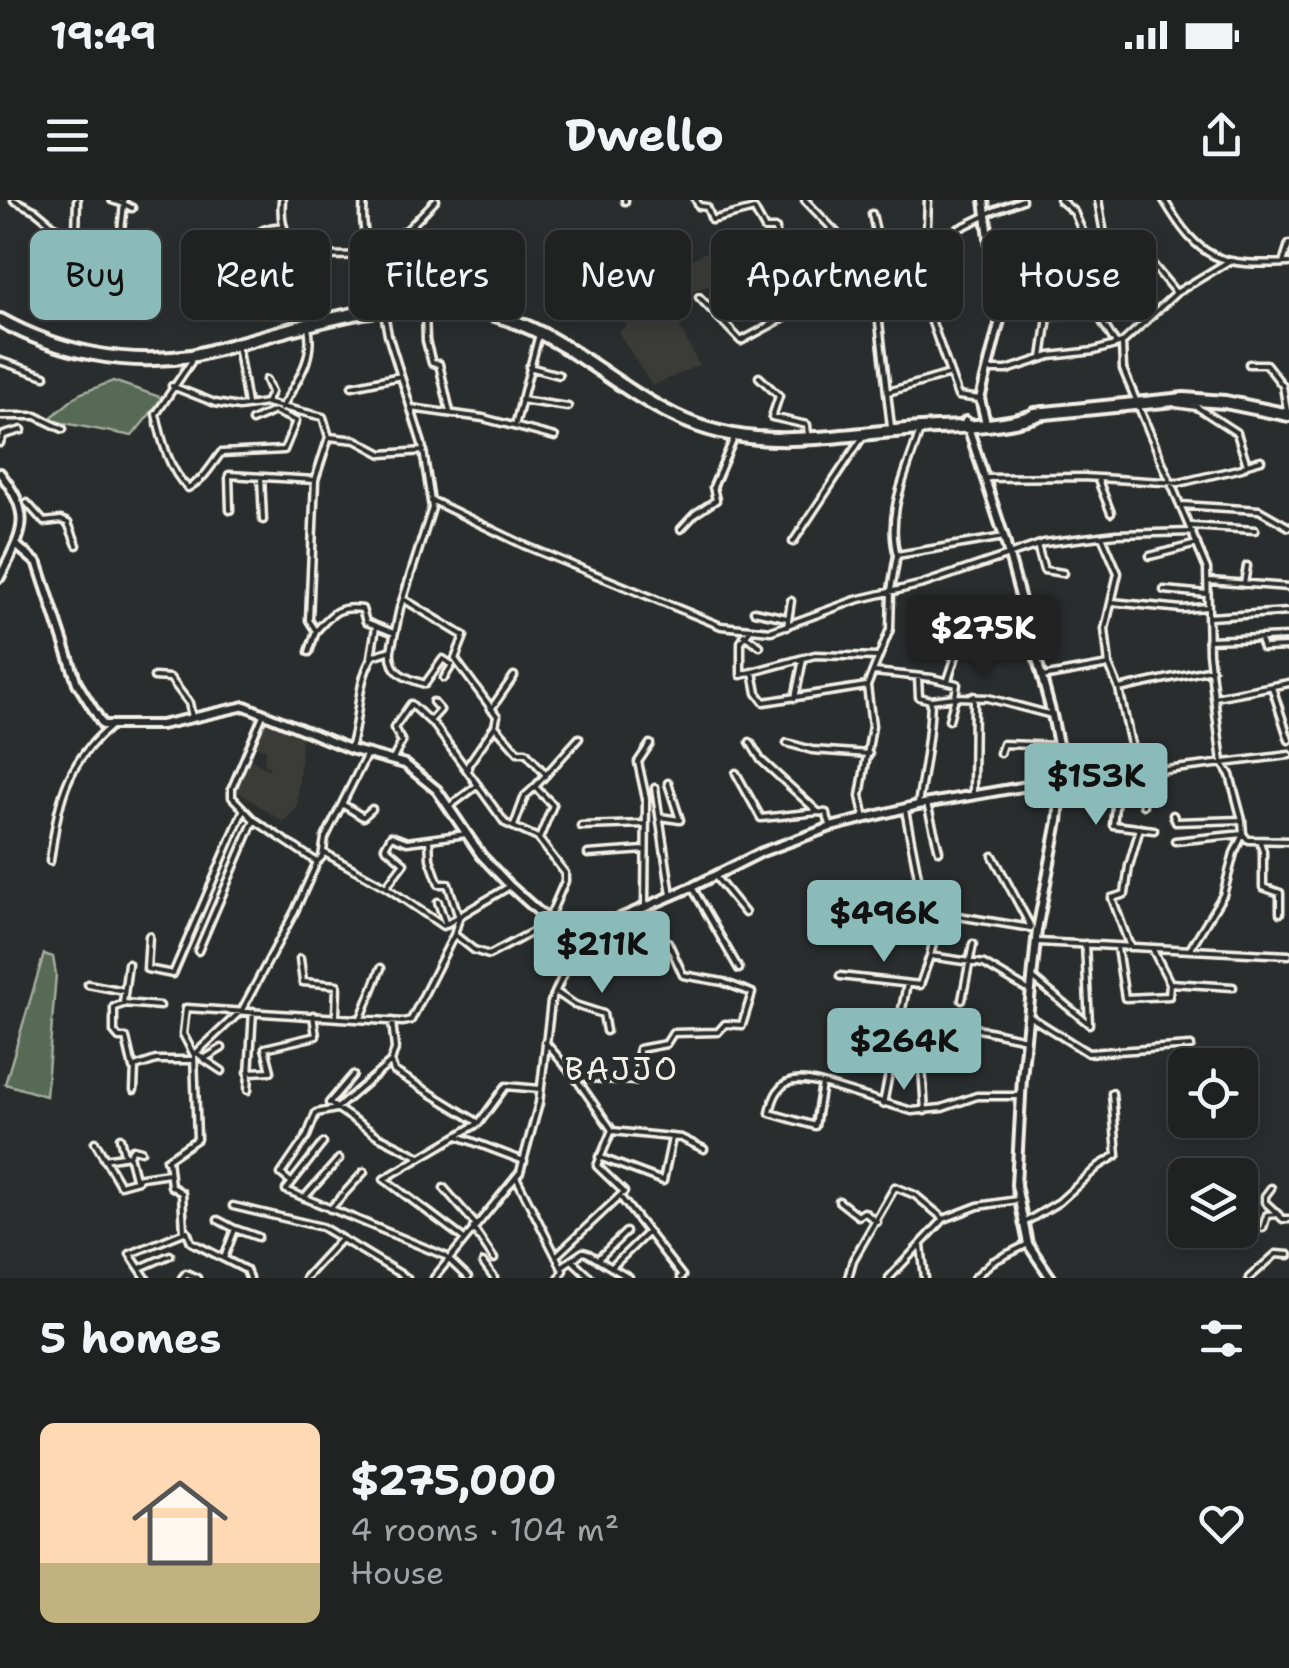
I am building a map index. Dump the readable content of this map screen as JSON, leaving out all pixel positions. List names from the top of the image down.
{
  "districts": ["BAJJO"],
  "page": {
    "status": "19:49",
    "header": "Dwello",
    "chip": [
      "Buy",
      "Rent",
      "Filters",
      "New",
      "Apartment",
      "House"
    ],
    "price": [
      "$275K",
      "$153K",
      "$496K",
      "$211K",
      "$264K"
    ],
    "heading": "5 homes",
    "list": [
      {
        "name": "$275,000",
        "note": "4 rooms · 104 m² · House"
      }
    ]
  }
}
